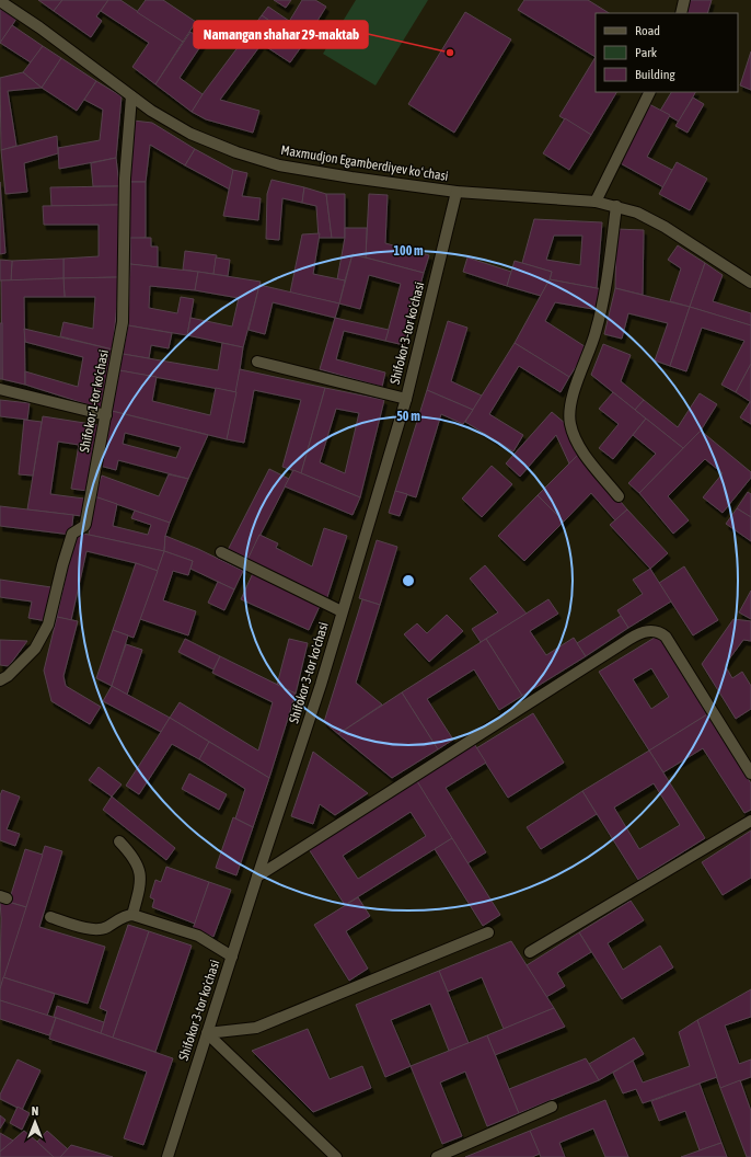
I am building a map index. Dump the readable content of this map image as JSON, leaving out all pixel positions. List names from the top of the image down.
{
  "streets": {
    "street": ["Maxmudjon Egamberdiyev koʻchasi", "Shifokor 3-tor koʼchasi", "Shifokor 1-tor koʼchasi"]
  },
  "crossings": [
    ["Maxmudjon Egamberdiyev koʻchasi", "Shifokor 3-tor koʼchasi"],
    ["Maxmudjon Egamberdiyev koʻchasi", "Shifokor 1-tor koʼchasi"]
  ],
  "places": ["Namangan shahar 29-maktab"],
  "legend": ["Road", "Park", "Building"],
  "north": "top",
  "rings": ["100 m", "50 m"]
}
